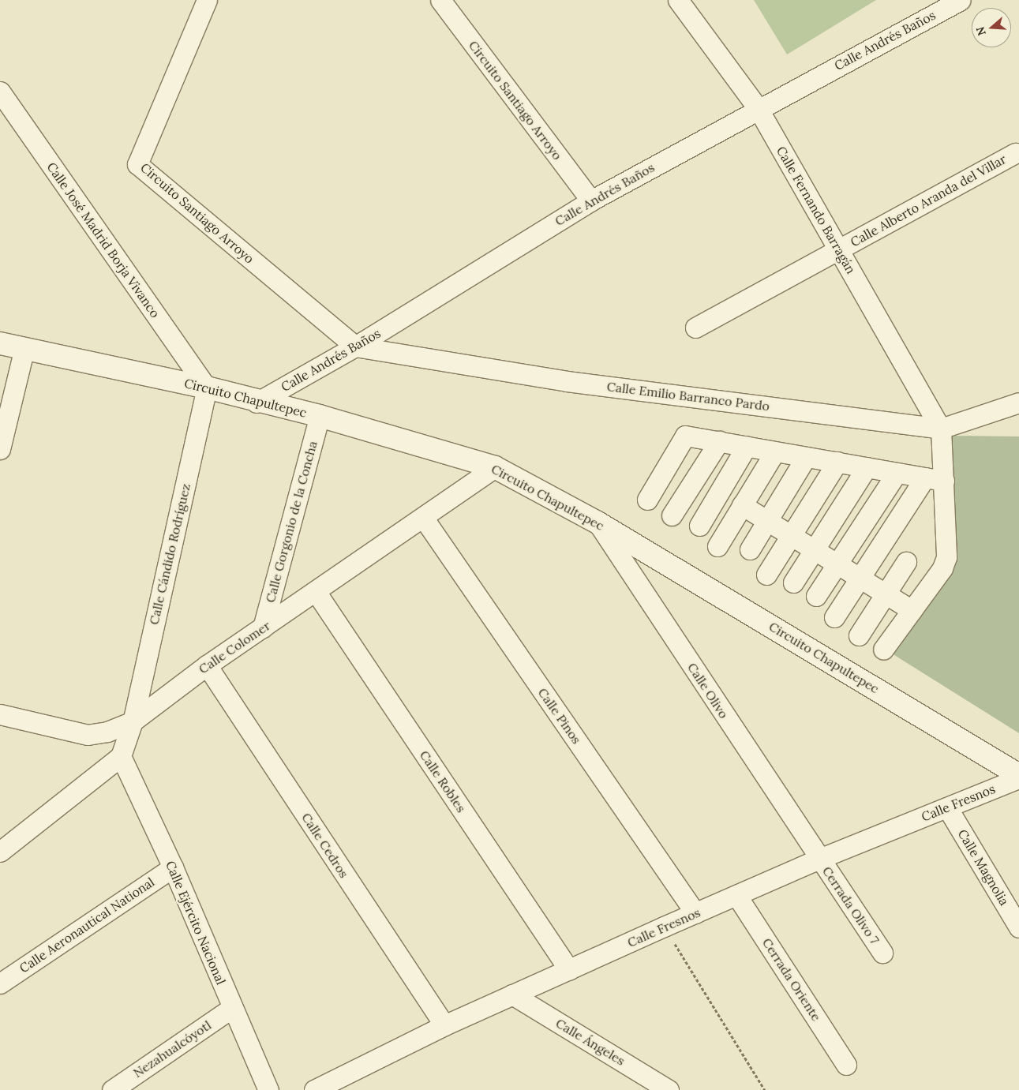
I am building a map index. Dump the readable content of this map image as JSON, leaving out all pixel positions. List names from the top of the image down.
{
  "streets": {
    "street": [
      "Calle Andrés Baños",
      "Circuito Santiago Arroyo",
      "Calle Alberto Aranda del Villar",
      "Calle Fernando Barragán",
      "Calle José Madrid Borja Vivanco",
      "Calle Emilio Barranco Pardo",
      "Circuito Chapultepec",
      "Calle Gorgonio de la Concha",
      "Calle Cándido Rodríguez",
      "Calle Colomer",
      "Calle Olivo",
      "Calle Pinos",
      "Calle Robles",
      "Calle Fresnos",
      "Calle Cedros",
      "Calle Magnolia",
      "Cerrada Olivo 7",
      "Calle Ejército Nacional",
      "Calle Aeronautical National",
      "Cerrada Oriente",
      "Calle Ángeles",
      "Nezahualcóyotl"
    ]
  },
  "crossings": [
    ["Calle Andrés Baños", "Circuito Santiago Arroyo"],
    ["Calle Andrés Baños", "Calle Fernando Barragán"],
    ["Calle Andrés Baños", "Calle Emilio Barranco Pardo"],
    ["Calle Andrés Baños", "Circuito Chapultepec"],
    ["Circuito Santiago Arroyo", "Calle Emilio Barranco Pardo"],
    ["Calle Alberto Aranda del Villar", "Calle Fernando Barragán"],
    ["Calle Fernando Barragán", "Calle Emilio Barranco Pardo"],
    ["Calle José Madrid Borja Vivanco", "Circuito Chapultepec"],
    ["Calle José Madrid Borja Vivanco", "Calle Cándido Rodríguez"],
    ["Circuito Chapultepec", "Calle Gorgonio de la Concha"],
    ["Circuito Chapultepec", "Calle Cándido Rodríguez"],
    ["Circuito Chapultepec", "Calle Colomer"],
    ["Circuito Chapultepec", "Calle Olivo"],
    ["Calle Gorgonio de la Concha", "Calle Colomer"],
    ["Calle Cándido Rodríguez", "Calle Colomer"],
    ["Calle Colomer", "Calle Pinos"],
    ["Calle Colomer", "Calle Robles"],
    ["Calle Colomer", "Calle Cedros"],
    ["Calle Olivo", "Calle Fresnos"],
    ["Calle Olivo", "Cerrada Olivo 7"],
    ["Calle Pinos", "Calle Fresnos"],
    ["Calle Robles", "Calle Fresnos"],
    ["Calle Fresnos", "Calle Cedros"],
    ["Calle Fresnos", "Calle Magnolia"],
    ["Calle Fresnos", "Cerrada Olivo 7"],
    ["Calle Fresnos", "Cerrada Oriente"],
    ["Calle Fresnos", "Calle Ángeles"],
    ["Calle Ejército Nacional", "Calle Aeronautical National"],
    ["Calle Ejército Nacional", "Nezahualcóyotl"]
  ],
  "north": "left"
}
